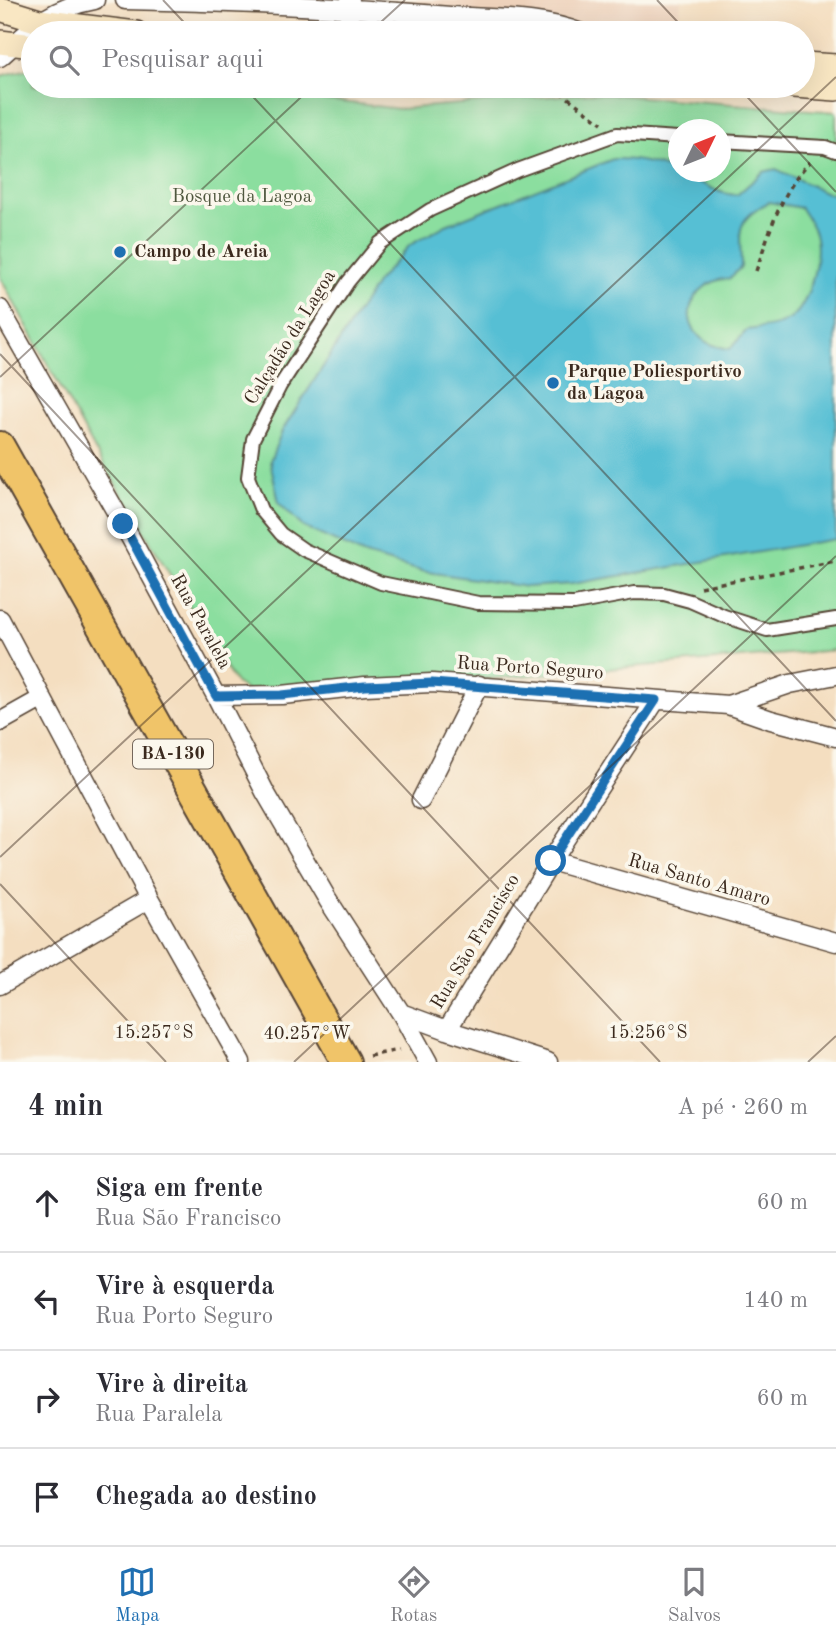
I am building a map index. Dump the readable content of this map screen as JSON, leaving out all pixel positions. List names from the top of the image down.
{
  "streets": {
    "highway": ["BA-130"],
    "street": [
      "Calçadão da Lagoa",
      "Rua Paralela",
      "Rua Porto Seguro",
      "Rua Santo Amaro",
      "Rua São Francisco"
    ]
  },
  "crossings": [
    ["Rua Paralela", "Rua Porto Seguro"],
    ["Rua Porto Seguro", "Rua São Francisco"],
    ["Rua Santo Amaro", "Rua São Francisco"]
  ],
  "parks": ["Bosque da Lagoa"],
  "places": ["Campo de Areia", "Parque Poliesportivo da Lagoa"],
  "north": "top right",
  "page": {
    "search": "Pesquisar aqui",
    "heading": ["4 min", "A pé · 260 m"],
    "list": [
      ["Siga em frente", "Rua São Francisco", "60 m"],
      ["Vire à esquerda", "Rua Porto Seguro", "140 m"],
      ["Vire à direita", "Rua Paralela", "60 m"],
      "Chegada ao destino"
    ],
    "nav": ["Mapa", "Rotas", "Salvos"]
  },
  "coordinates": ["15.257°S", "15.256°S", "40.257°W"]
}
